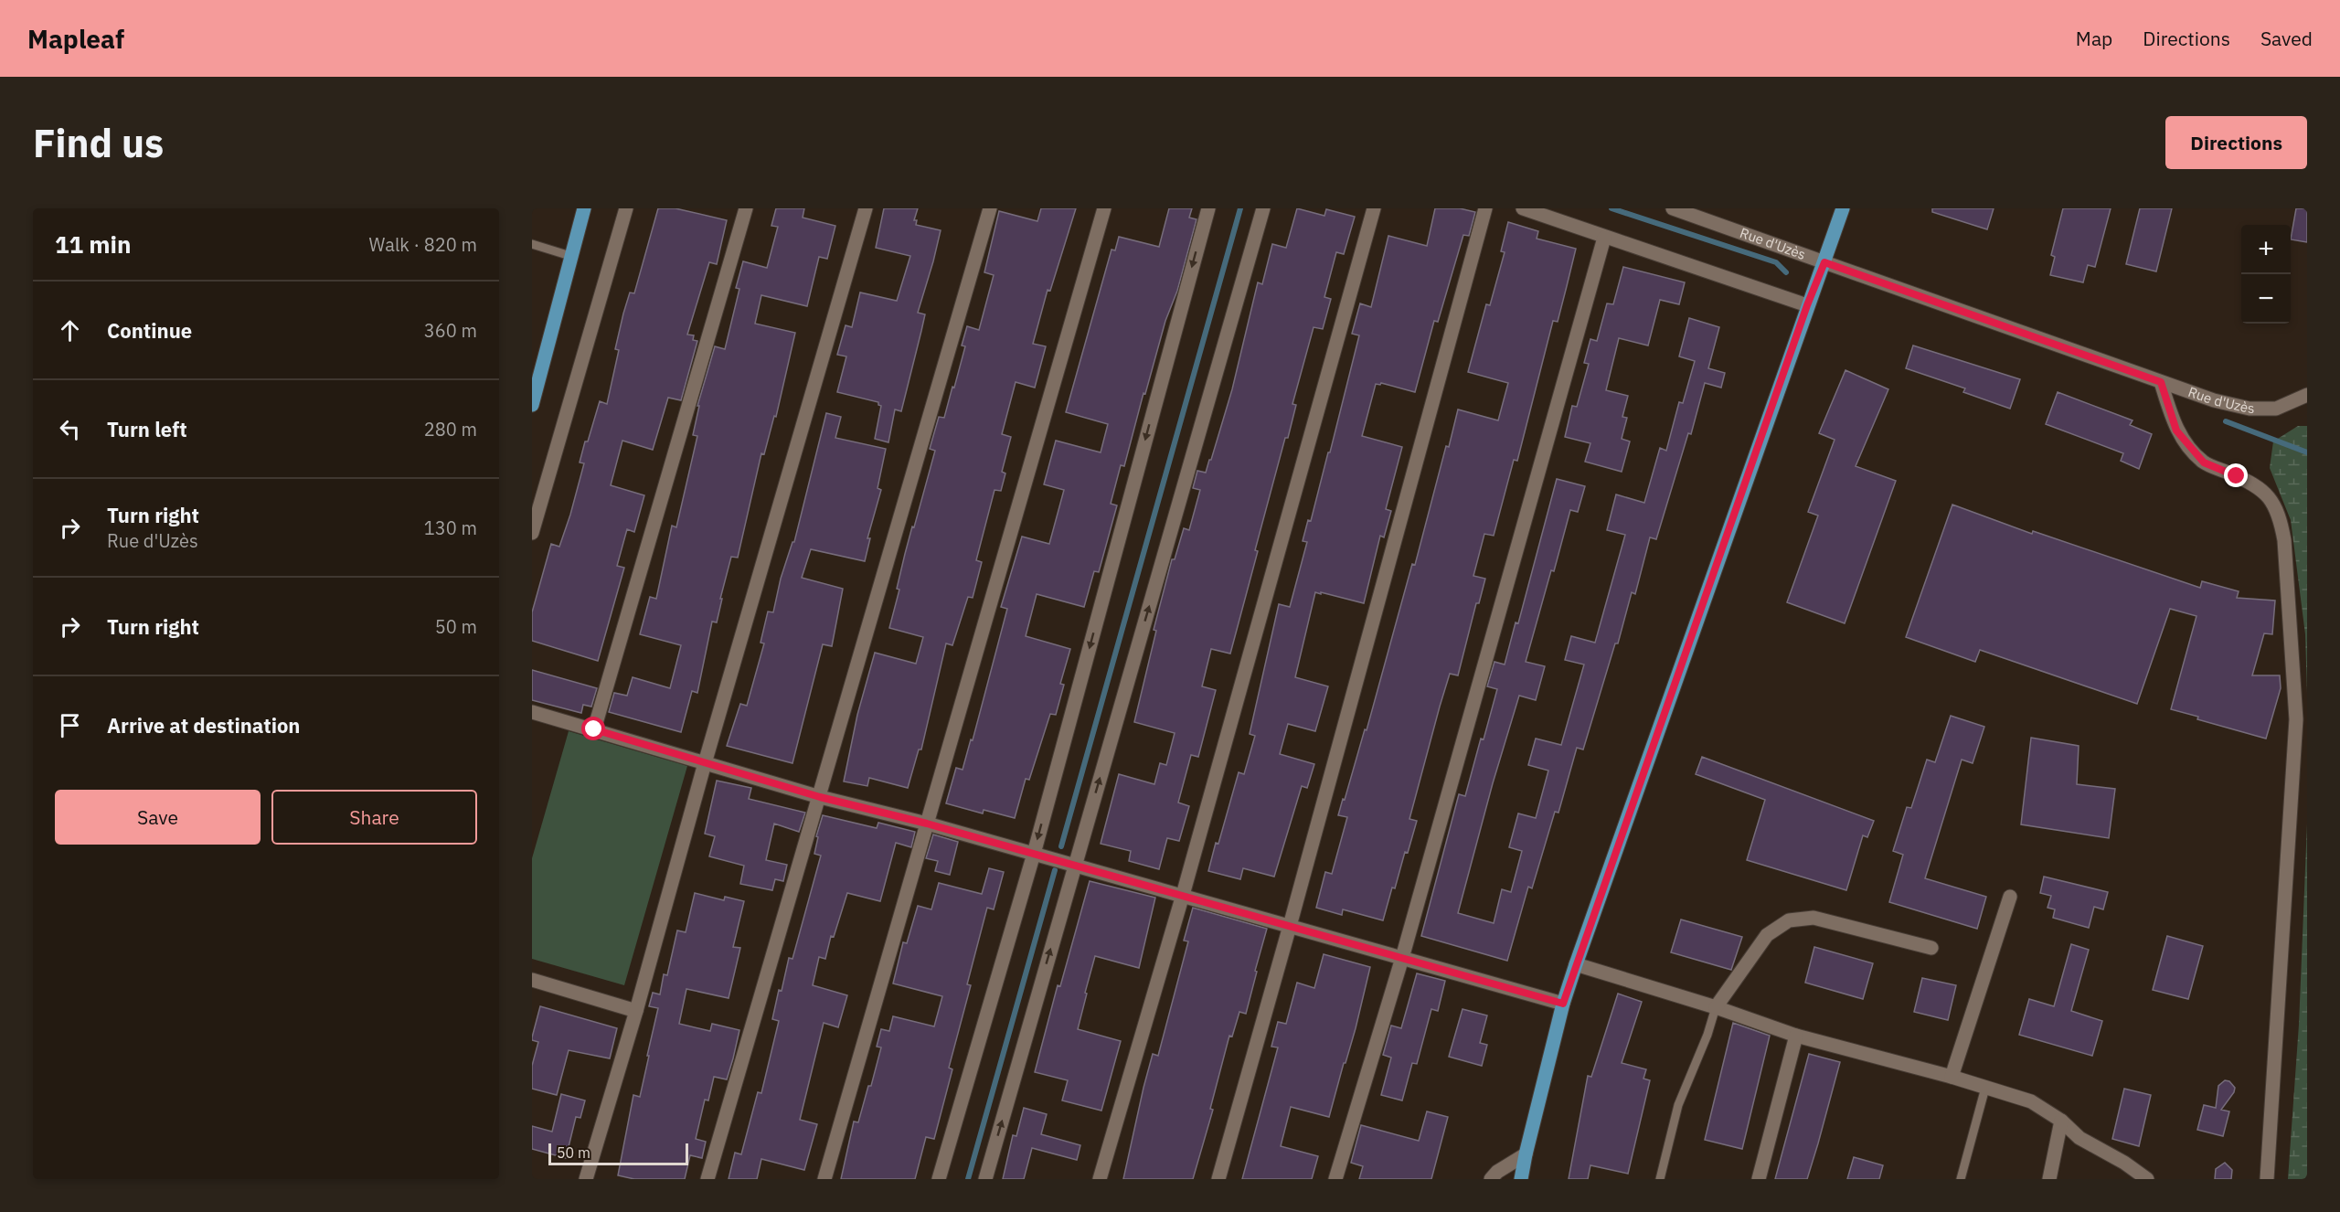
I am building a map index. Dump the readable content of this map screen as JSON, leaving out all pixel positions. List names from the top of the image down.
{
  "streets": {
    "street": ["Rue d'Uzès"]
  },
  "scale_bar": "50 m",
  "page": {
    "header": "Mapleaf",
    "nav": ["Map", "Directions", "Saved"],
    "buttons": [
      "Directions",
      ["Save", "Share"]
    ],
    "title": "Find us",
    "heading": ["11 min", "Walk · 820 m"],
    "map_buttons": ["+", "−"],
    "list": [
      ["Continue", "360 m"],
      ["Turn left", "280 m"],
      ["Turn right", "Rue d'Uzès", "130 m"],
      ["Turn right", "50 m"],
      "Arrive at destination"
    ],
    "scale": "50 m"
  }
}
